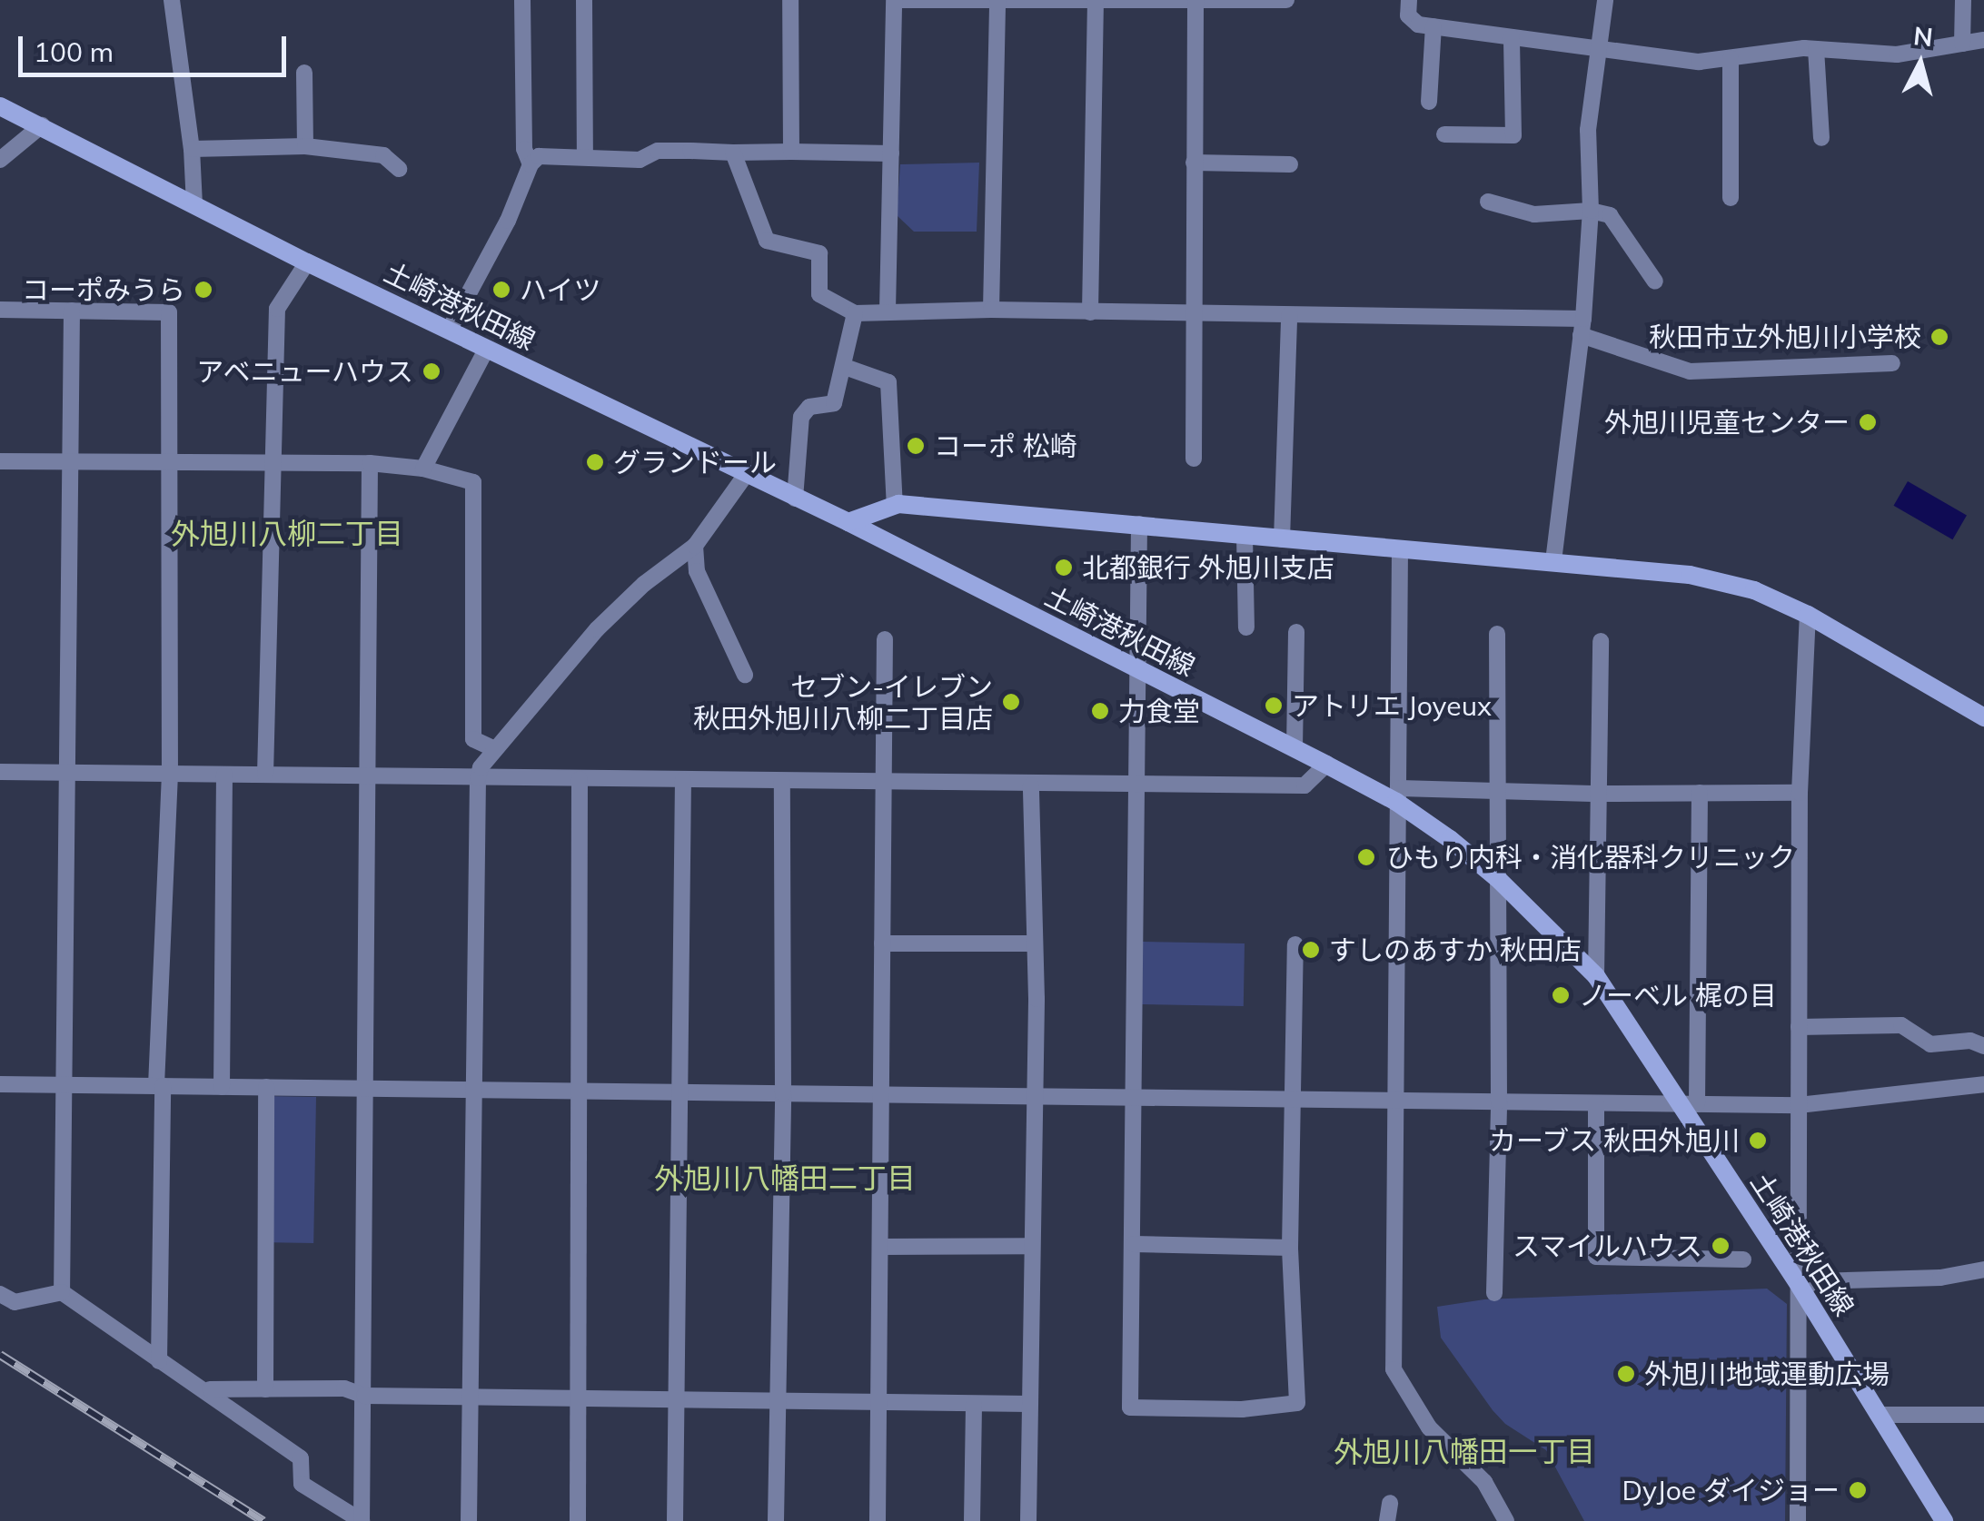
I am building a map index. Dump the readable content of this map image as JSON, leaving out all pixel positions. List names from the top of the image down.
{
  "streets": {
    "main road": ["土崎港秋田線"]
  },
  "districts": ["外旭川八柳二丁目", "外旭川八幡田二丁目", "外旭川八幡田一丁目"],
  "places": [
    "コーポみうら",
    "ハイツ",
    "秋田市立外旭川小学校",
    "アベニューハウス",
    "外旭川児童センター",
    "コーポ 松崎",
    "グランドール",
    "北都銀行 外旭川支店",
    "セブン-イレブン 秋田外旭川八柳二丁目店",
    "アトリエ Joyeux",
    "力食堂",
    "ひもり内科・消化器科クリニック",
    "すしのあすか 秋田店",
    "ノーベル 梶の目",
    "カーブス 秋田外旭川",
    "スマイルハウス",
    "外旭川地域運動広場",
    "DyJoe ダイジョー"
  ],
  "scale_bar": "100 m",
  "north": "top"
}
